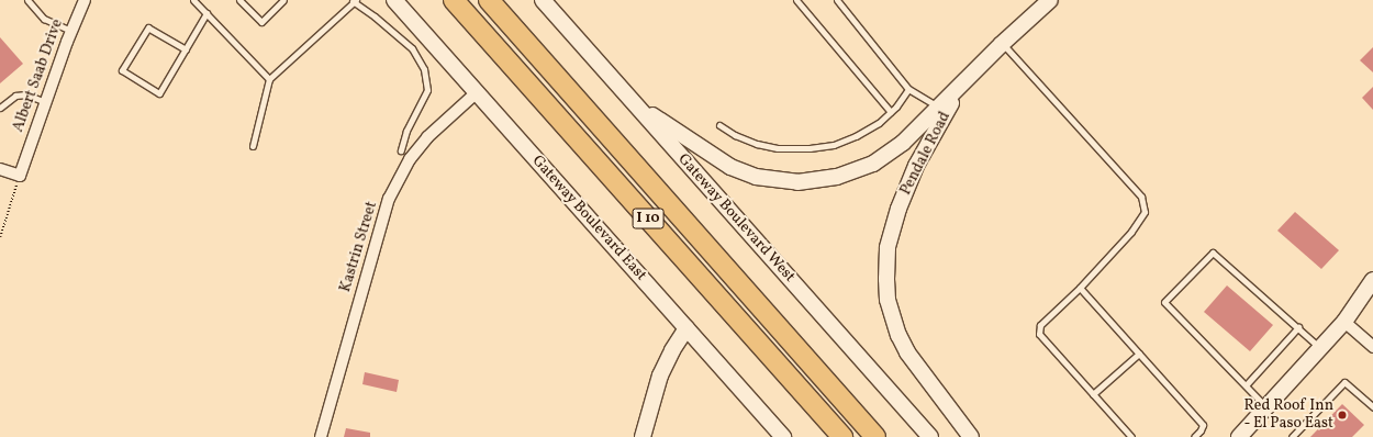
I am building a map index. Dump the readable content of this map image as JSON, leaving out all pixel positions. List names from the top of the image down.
{
  "streets": {
    "highway": ["I 10"],
    "street": [
      "Albert Saab Drive",
      "Pendale Road",
      "Gateway Boulevard East",
      "Gateway Boulevard West",
      "Kastrin Street"
    ]
  },
  "crossings": [
    ["Pendale Road", "Gateway Boulevard West"],
    ["Gateway Boulevard East", "Kastrin Street"]
  ],
  "places": ["Red Roof Inn - El Paso East"]
}
